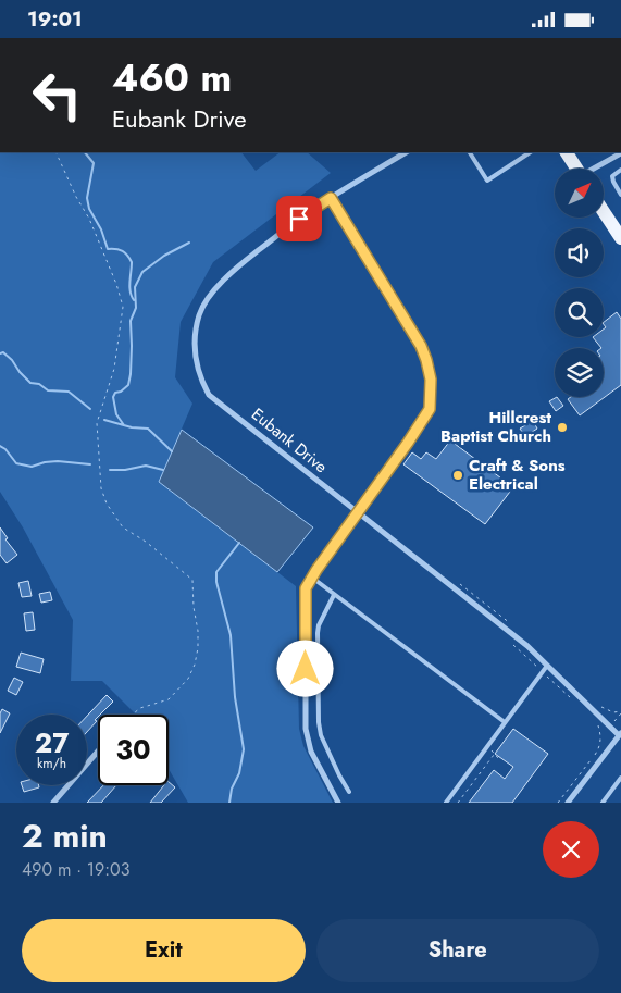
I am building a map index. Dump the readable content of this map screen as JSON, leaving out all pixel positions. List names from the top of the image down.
{
  "streets": {
    "street": ["Eubank Drive"]
  },
  "places": ["Hillcrest Baptist Church", "Craft & Sons Electrical"],
  "north": "top right",
  "page": {
    "status": "19:01",
    "turn": ["460 m", "Eubank Drive"],
    "speed": "27 km/h",
    "limit": "30",
    "heading": ["2 min", "490 m · 19:03"],
    "buttons": ["Exit", "Share"]
  }
}
